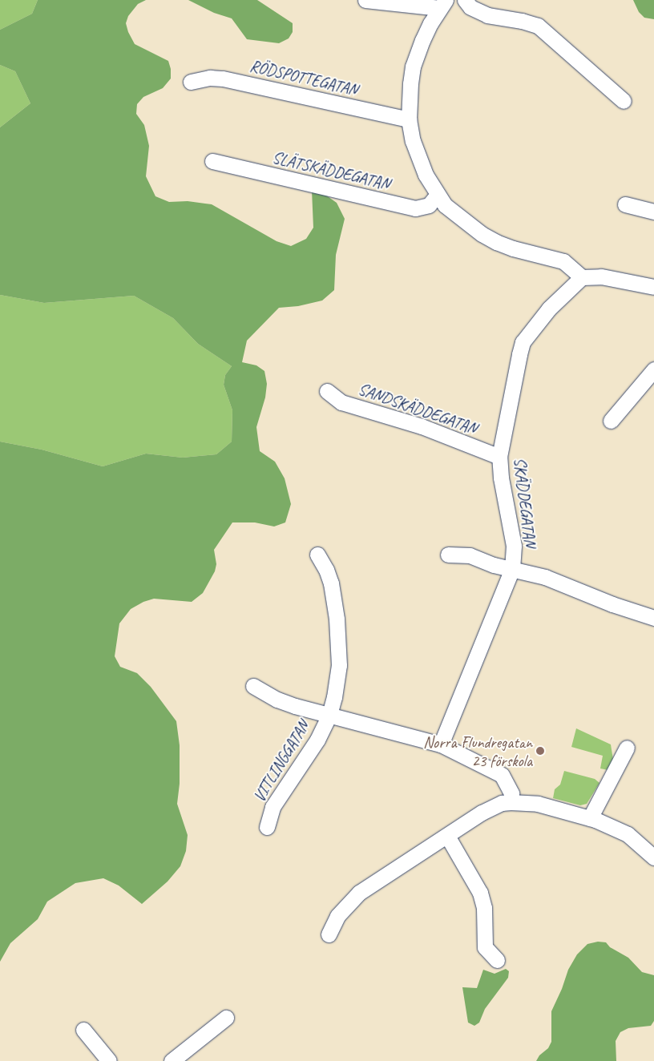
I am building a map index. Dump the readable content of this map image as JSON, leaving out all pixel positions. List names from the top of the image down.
{
  "streets": {
    "street": [
      "RÖDSPOTTEGATAN",
      "SLÄTSKÄDDEGATAN",
      "SANDSKÄDDEGATAN",
      "SKÄDDEGATAN",
      "VITLINGGATAN"
    ]
  },
  "crossings": [
    ["SANDSKÄDDEGATAN", "SKÄDDEGATAN"],
    ["SKÄDDEGATAN", "VITLINGGATAN"]
  ],
  "places": ["Norra Flundregatan 23 förskola"]
}
